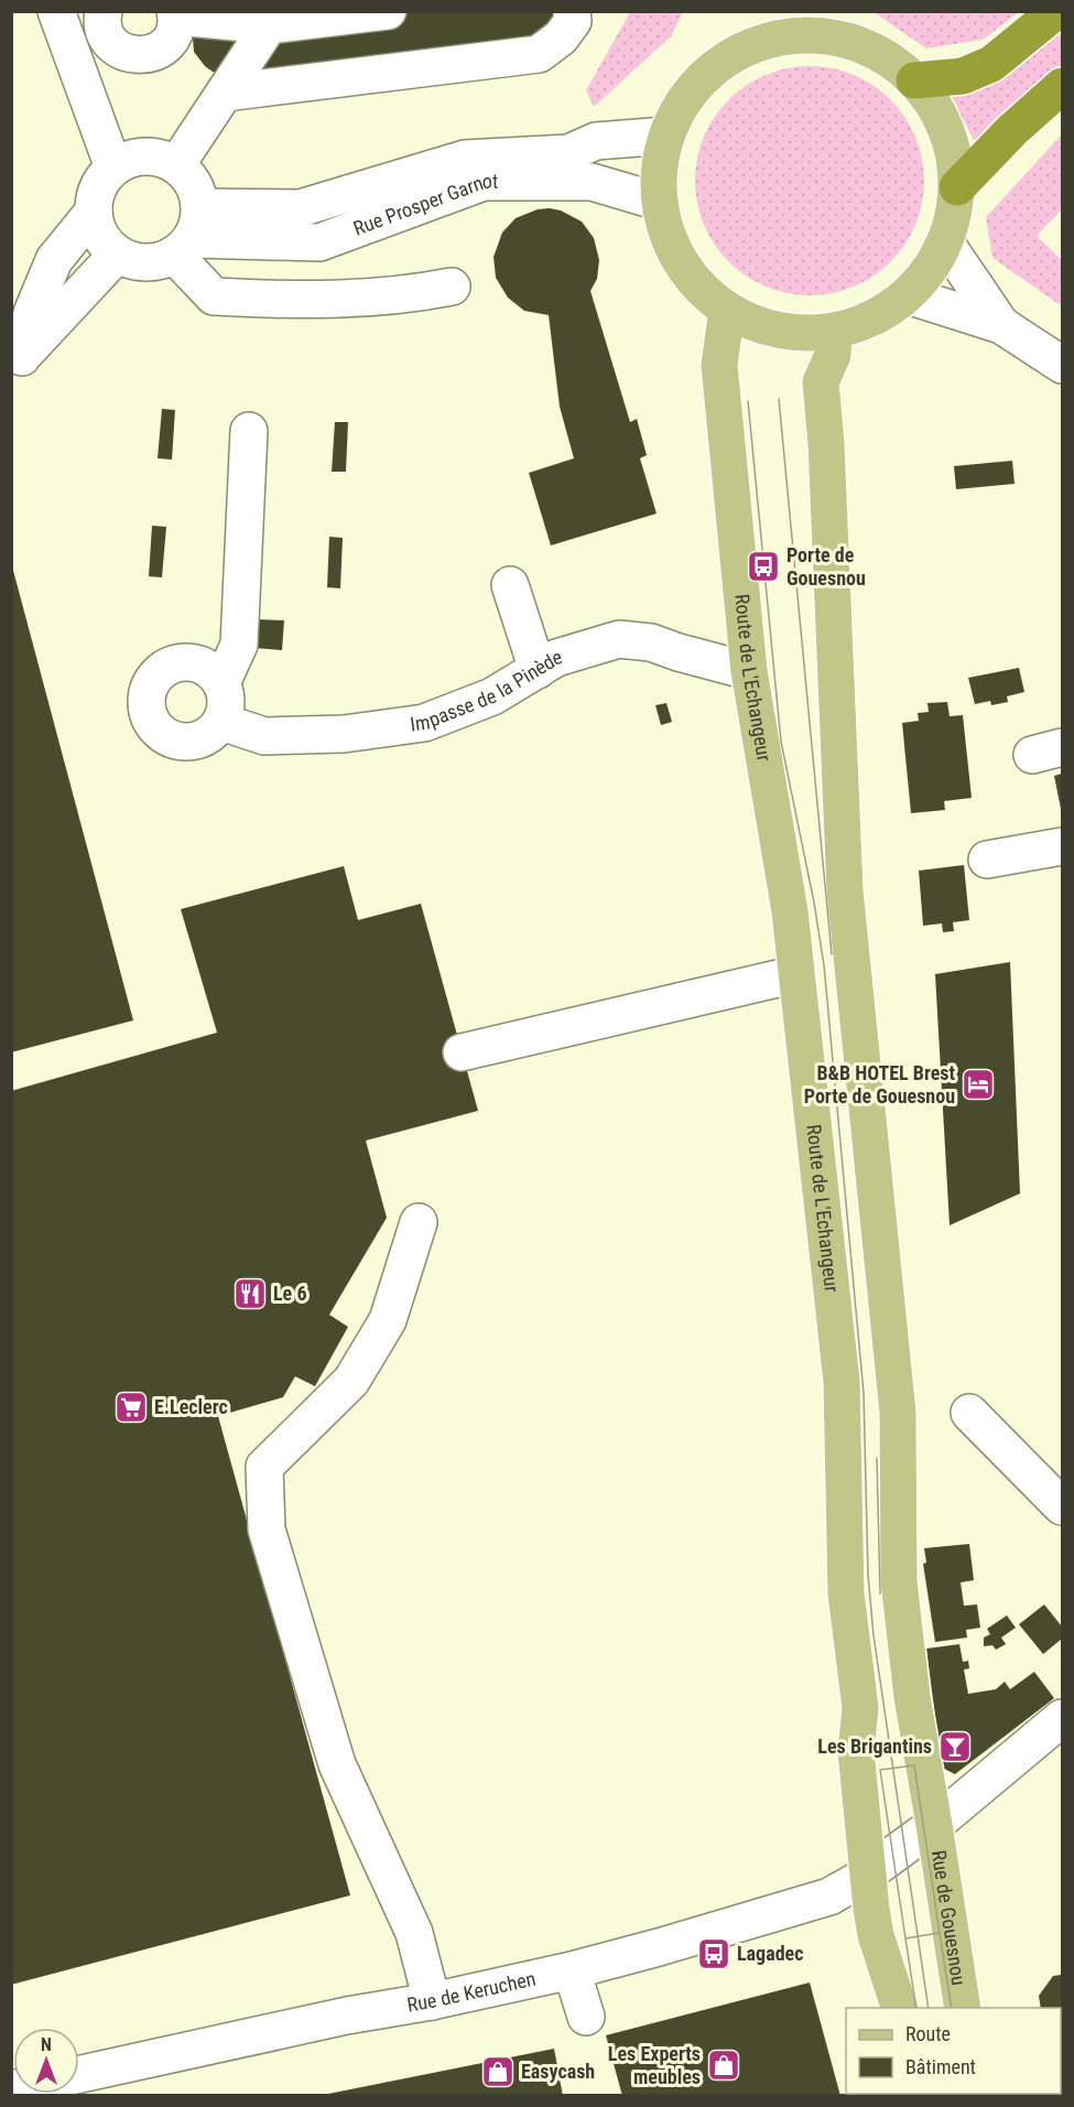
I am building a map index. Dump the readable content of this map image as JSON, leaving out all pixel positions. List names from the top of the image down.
{
  "streets": {
    "main road": ["Route de L'Echangeur", "Rue de Gouesnou"],
    "street": ["Rue Prosper Garnot", "Impasse de la Pinède", "Rue de Keruchen"]
  },
  "crossings": [
    ["Route de L'Echangeur", "Impasse de la Pinède"],
    ["Route de L'Echangeur", "Rue de Keruchen"],
    ["Rue de Gouesnou", "Rue de Keruchen"]
  ],
  "places": {
    "bus stop": ["Porte de Gouesnou", "Lagadec"],
    "hotel": ["B&B HOTEL Brest Porte de Gouesnou"],
    "restaurant": ["Le 6"],
    "supermarket": ["E.Leclerc"],
    "bar": ["Les Brigantins"],
    "shop": ["Les Experts meubles", "Easycash"]
  },
  "legend": ["Route", "Bâtiment"],
  "north": "top"
}
